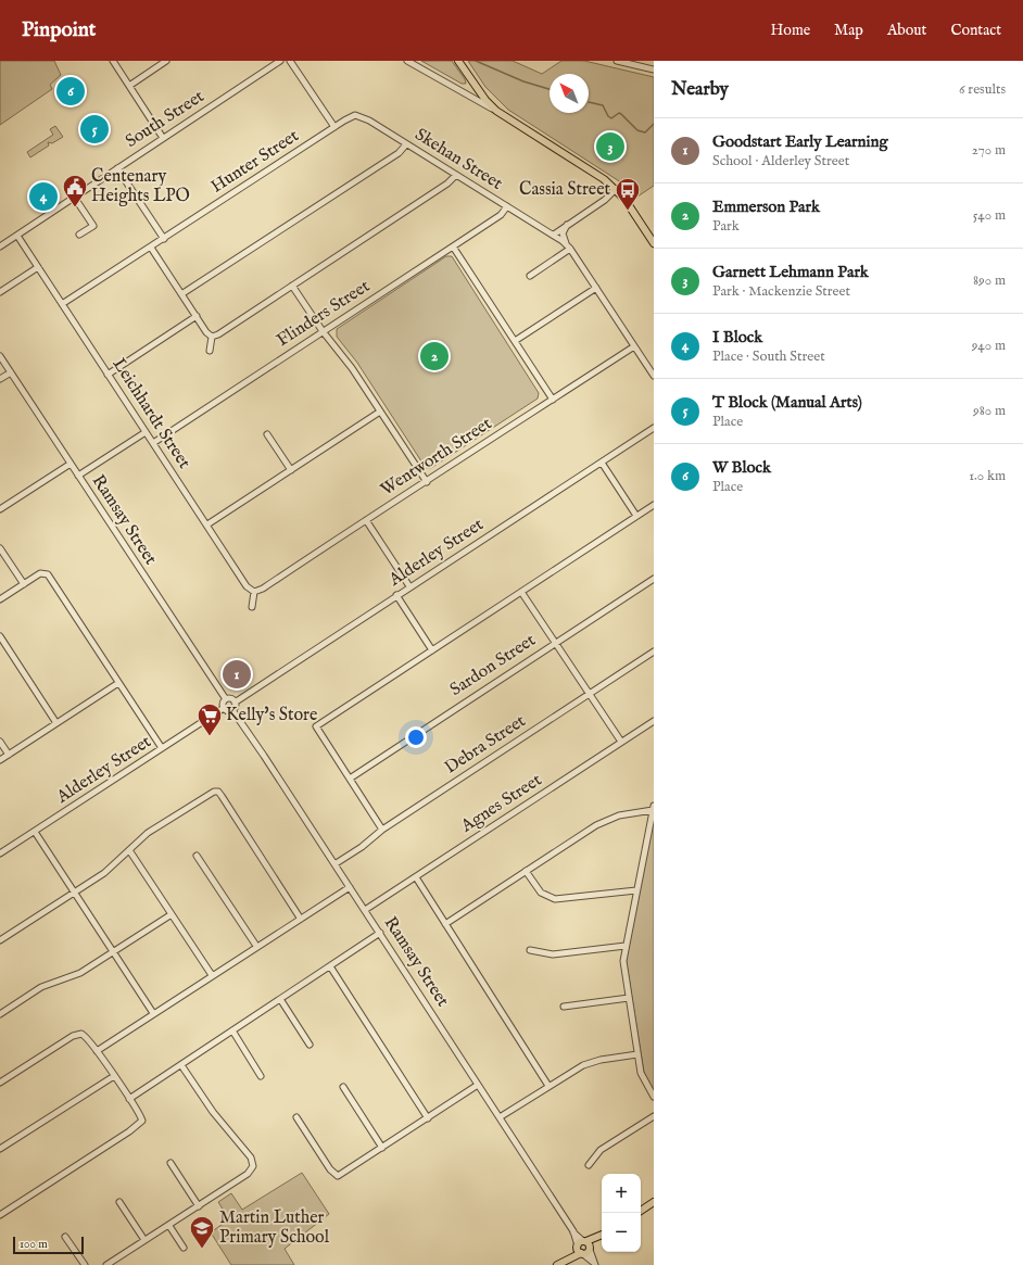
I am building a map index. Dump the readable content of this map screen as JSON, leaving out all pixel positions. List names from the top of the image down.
{
  "streets": {
    "street": [
      "South Street",
      "Skehan Street",
      "Hunter Street",
      "Flinders Street",
      "Leichhardt Street",
      "Wentworth Street",
      "Ramsay Street",
      "Alderley Street",
      "Sardon Street",
      "Debra Street",
      "Agnes Street"
    ]
  },
  "crossings": [
    ["South Street", "Leichhardt Street"],
    ["Skehan Street", "Hunter Street"],
    ["Skehan Street", "Flinders Street"],
    ["Skehan Street", "Wentworth Street"],
    ["Hunter Street", "Leichhardt Street"],
    ["Flinders Street", "Leichhardt Street"],
    ["Leichhardt Street", "Wentworth Street"],
    ["Ramsay Street", "Alderley Street"],
    ["Ramsay Street", "Debra Street"],
    ["Ramsay Street", "Agnes Street"]
  ],
  "places": {
    "public building": ["Centenary Heights LPO"],
    "bus stop": ["Cassia Street"],
    "supermarket": ["Kelly's Store"],
    "school or university": ["Martin Luther Primary School"]
  },
  "scale_bar": "100 m",
  "north": "top left",
  "page": {
    "header": "Pinpoint",
    "nav": [
      "Home",
      "Map",
      "About",
      "Contact"
    ],
    "heading": ["Nearby", "6 results"],
    "pins": [
      "6",
      "5",
      "3",
      "4",
      "2",
      "1"
    ],
    "list": [
      {
        "mark": "1",
        "name": "Goodstart Early Learning",
        "note": "School · Alderley Street",
        "value": "270 m"
      },
      {
        "mark": "2",
        "name": "Emmerson Park",
        "note": "Park",
        "value": "540 m"
      },
      {
        "mark": "3",
        "name": "Garnett Lehmann Park",
        "note": "Park · Mackenzie Street",
        "value": "890 m"
      },
      {
        "mark": "4",
        "name": "I Block",
        "note": "Place · South Street",
        "value": "940 m"
      },
      {
        "mark": "5",
        "name": "T Block (Manual Arts)",
        "note": "Place",
        "value": "980 m"
      },
      {
        "mark": "6",
        "name": "W Block",
        "note": "Place",
        "value": "1.0 km"
      }
    ],
    "map_buttons": ["+", "−"],
    "scale": "100 m"
  }
}
